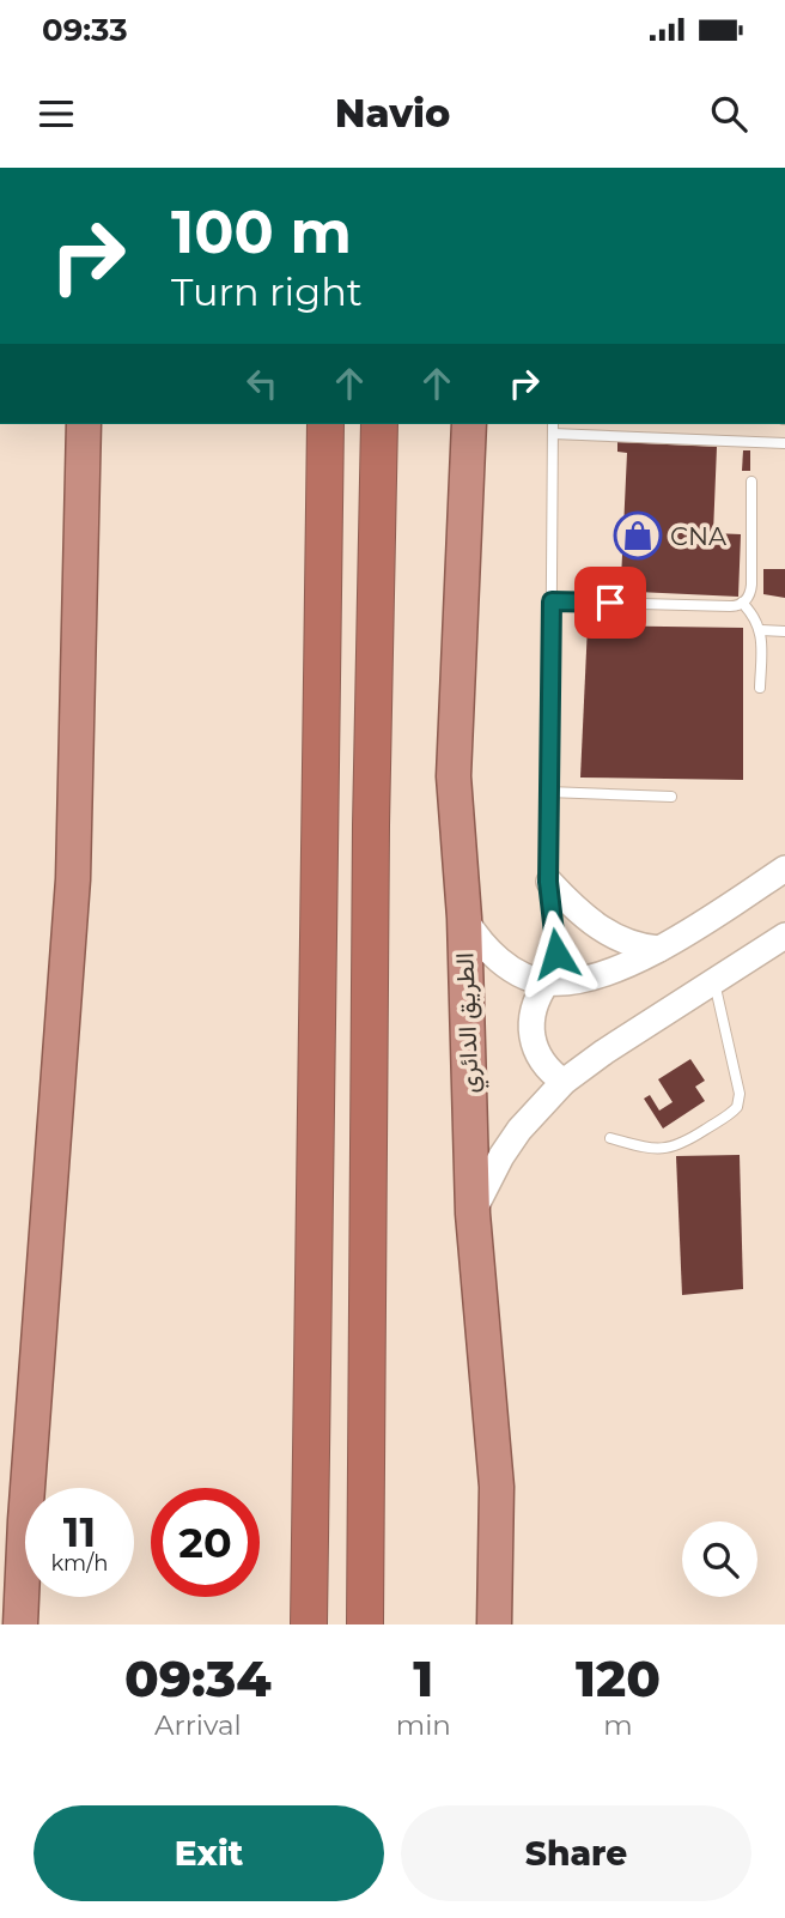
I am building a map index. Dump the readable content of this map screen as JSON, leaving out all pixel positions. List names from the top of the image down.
{
  "streets": {
    "highway": ["الطريق الدائري"]
  },
  "places": {
    "shop": ["CNA"]
  },
  "page": {
    "status": "09:33",
    "header": "Navio",
    "turn": ["100 m", "Turn right"],
    "speed": "11 km/h",
    "limit": "20",
    "eta": [
      "09:34",
      "Arrival",
      "1",
      "min",
      "120",
      "m"
    ],
    "buttons": ["Exit", "Share"]
  }
}
